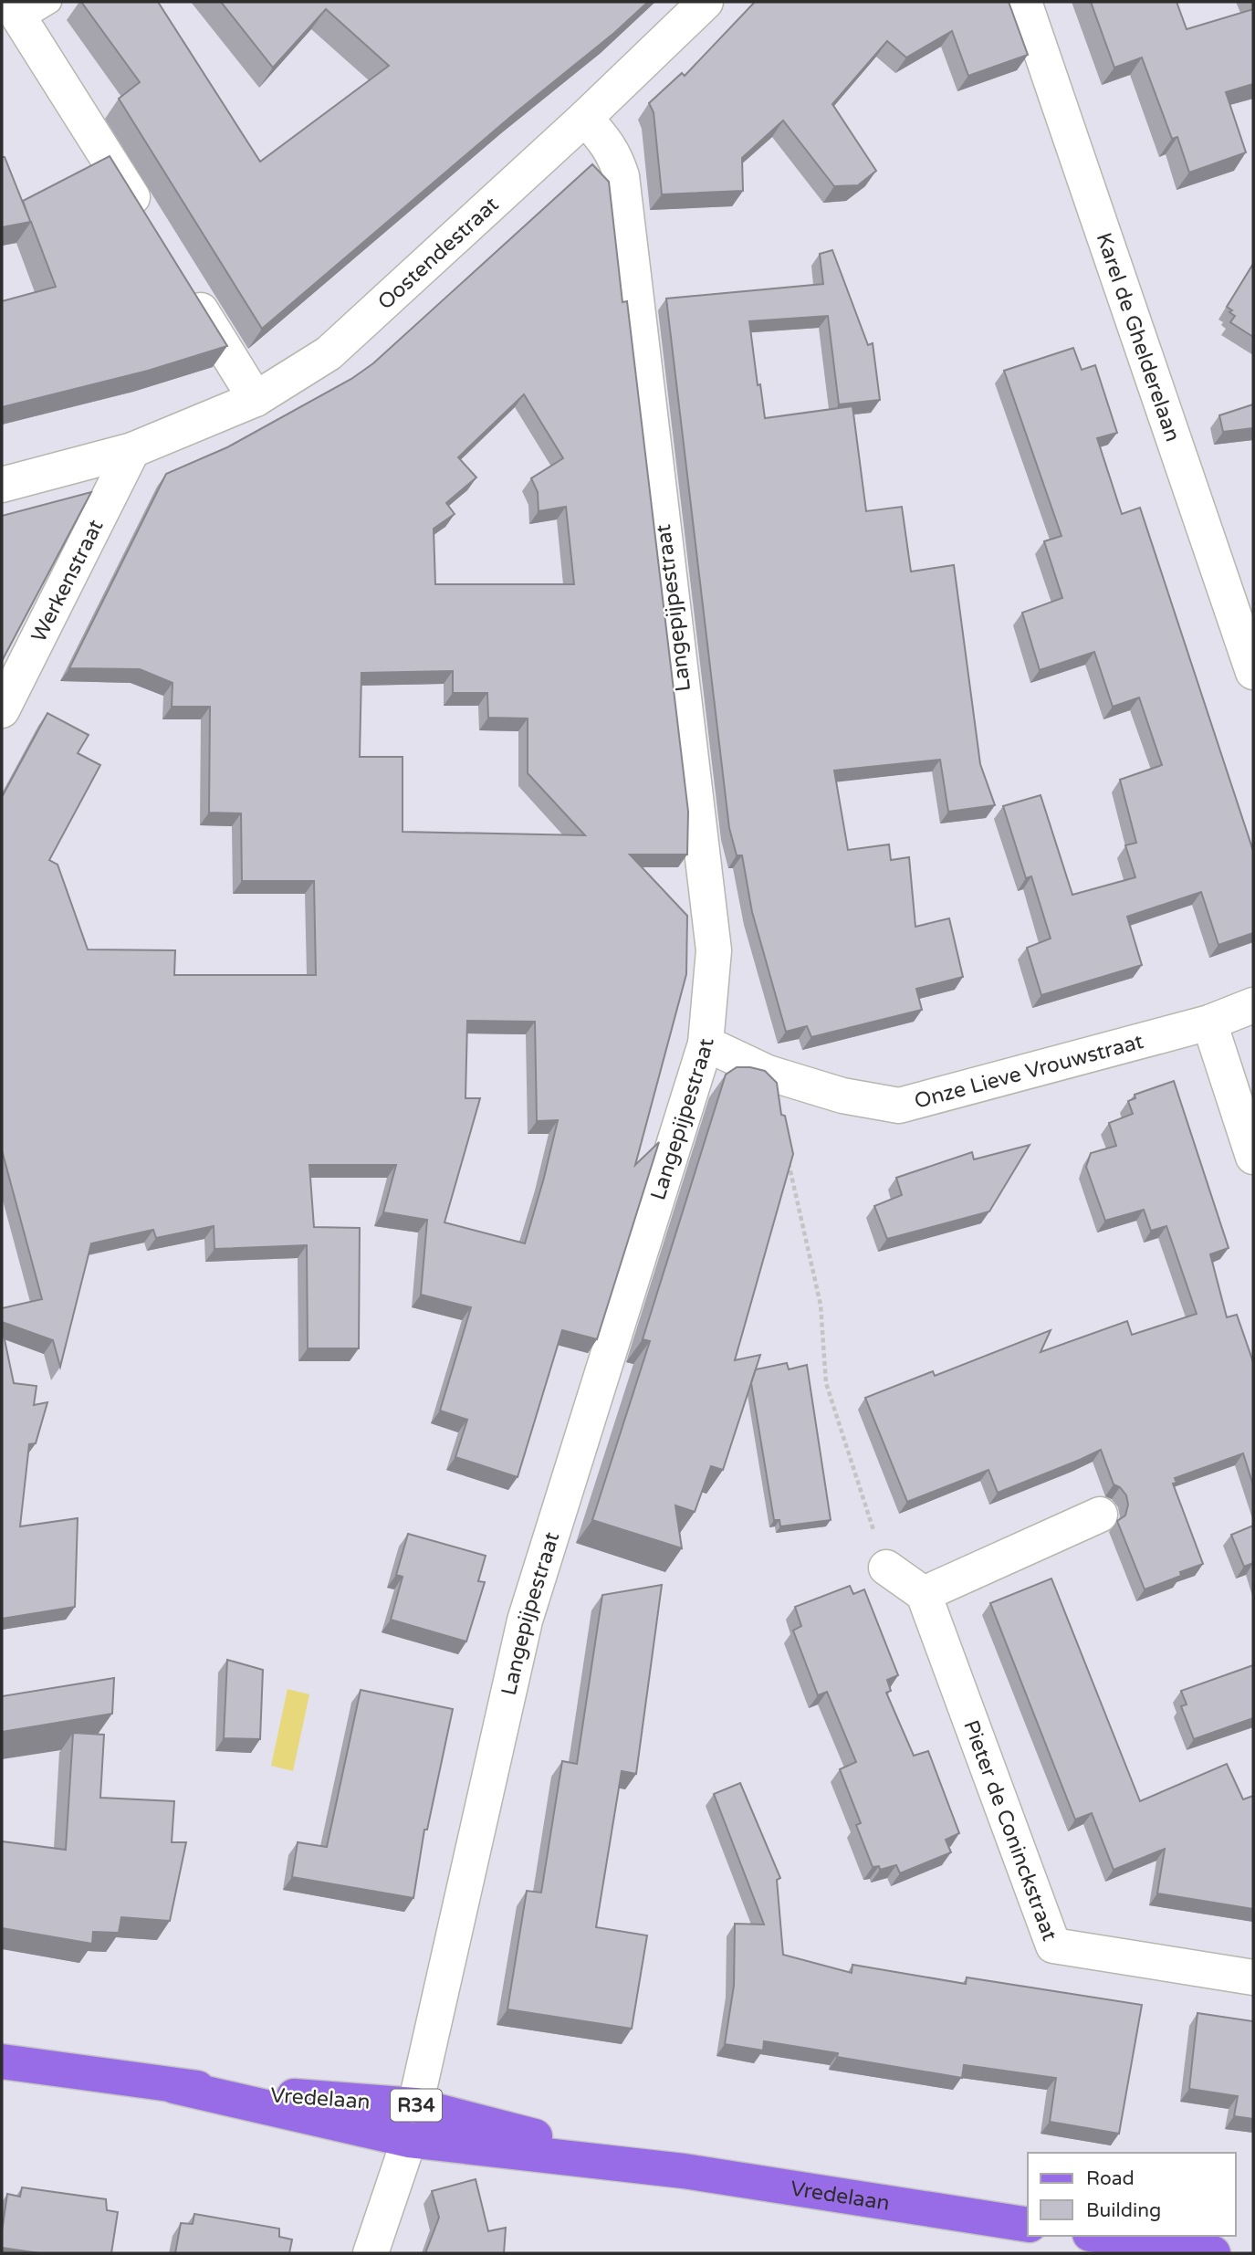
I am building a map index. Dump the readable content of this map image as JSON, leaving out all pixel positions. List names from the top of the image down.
{
  "streets": {
    "main road": ["Vredelaan", "R34"],
    "street": [
      "Oostendestraat",
      "Karel de Ghelderelaan",
      "Werkenstraat",
      "Langepijpestraat",
      "Onze Lieve Vrouwstraat",
      "Pieter de Coninckstraat"
    ]
  },
  "crossings": [
    ["Oostendestraat", "Werkenstraat"],
    ["Oostendestraat", "Langepijpestraat"],
    ["Langepijpestraat", "Onze Lieve Vrouwstraat"],
    ["Langepijpestraat", "Vredelaan"]
  ],
  "legend": ["Road", "Building"]
}
